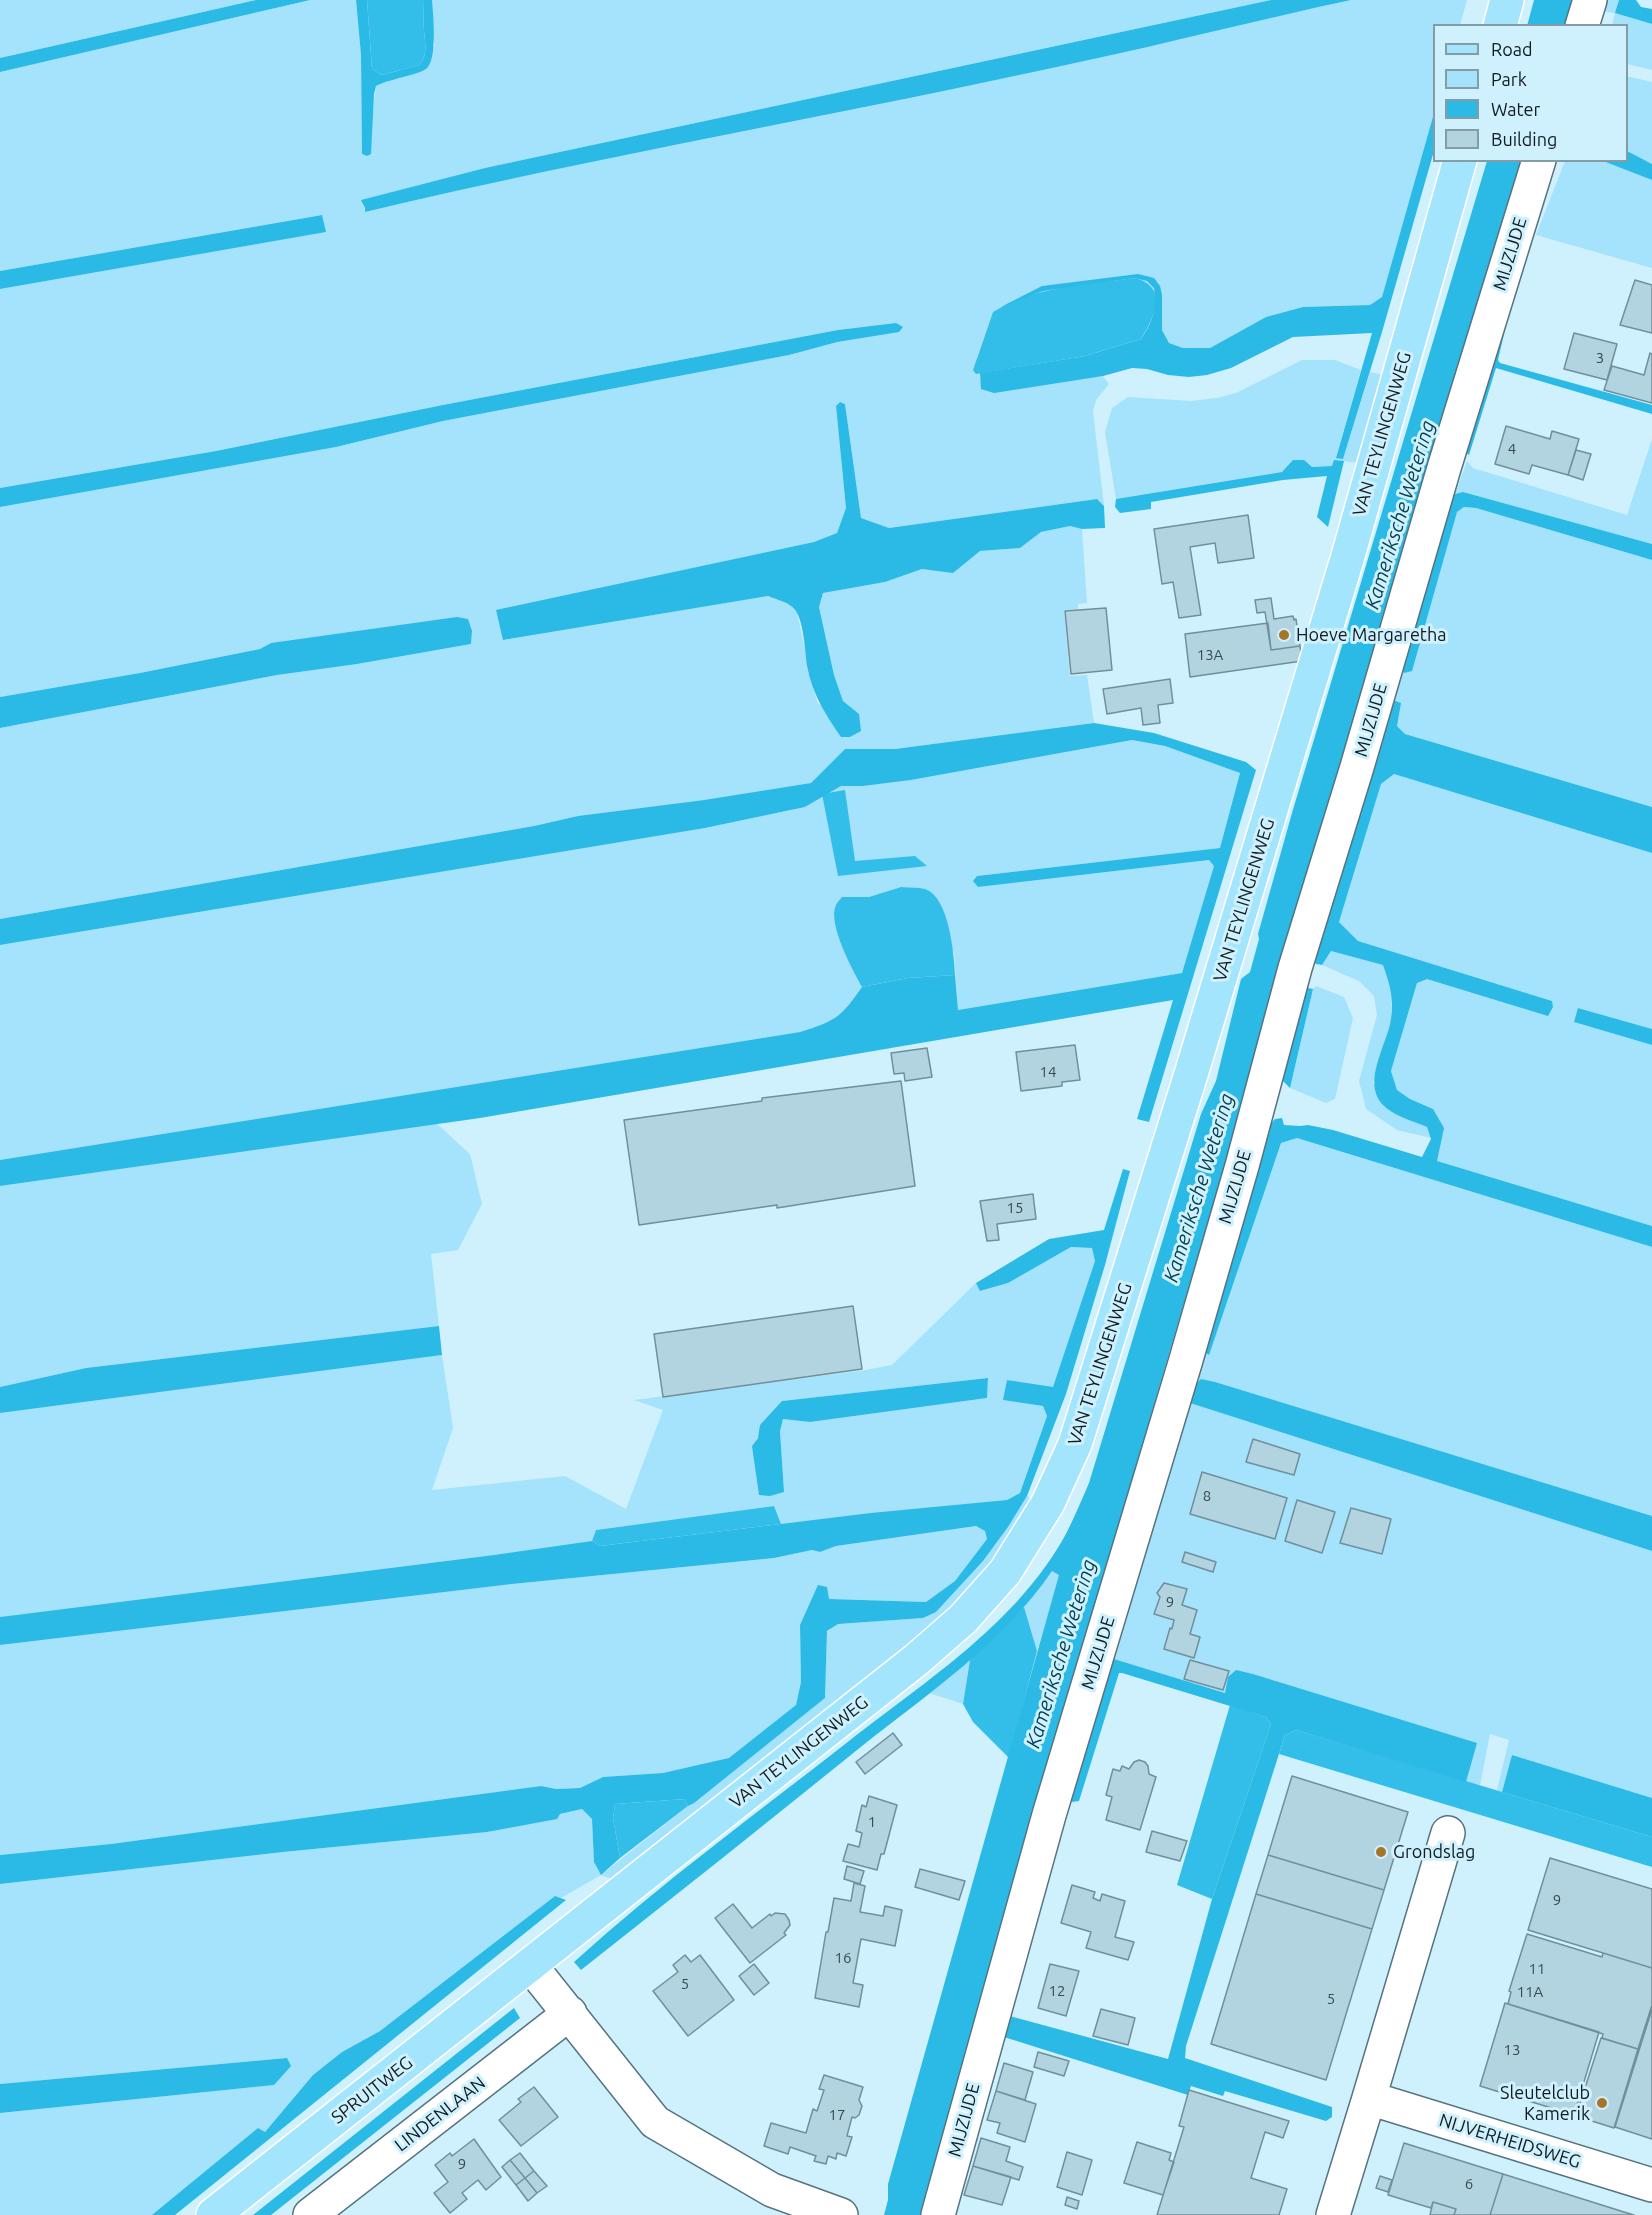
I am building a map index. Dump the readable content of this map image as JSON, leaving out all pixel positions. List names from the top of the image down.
{
  "streets": {
    "main road": ["VAN TEYLINGENWEG", "SPRUITWEG"],
    "street": ["MIJZIJDE", "LINDENLAAN", "NIJVERHEIDSWEG"]
  },
  "crossings": [
    ["VAN TEYLINGENWEG", "SPRUITWEG"]
  ],
  "water": ["Kameriksche Wetering"],
  "places": ["Hoeve Margaretha", "Grondslag", "Sleutelclub Kamerik"],
  "house_numbers": [
    "3",
    "4",
    "13A",
    "14",
    "15",
    "8",
    "9",
    "1",
    "9",
    "16",
    "11",
    "5",
    "12",
    "11A",
    "5",
    "13",
    "17",
    "9",
    "6"
  ],
  "legend": [
    "Road",
    "Park",
    "Water",
    "Building"
  ]
}
